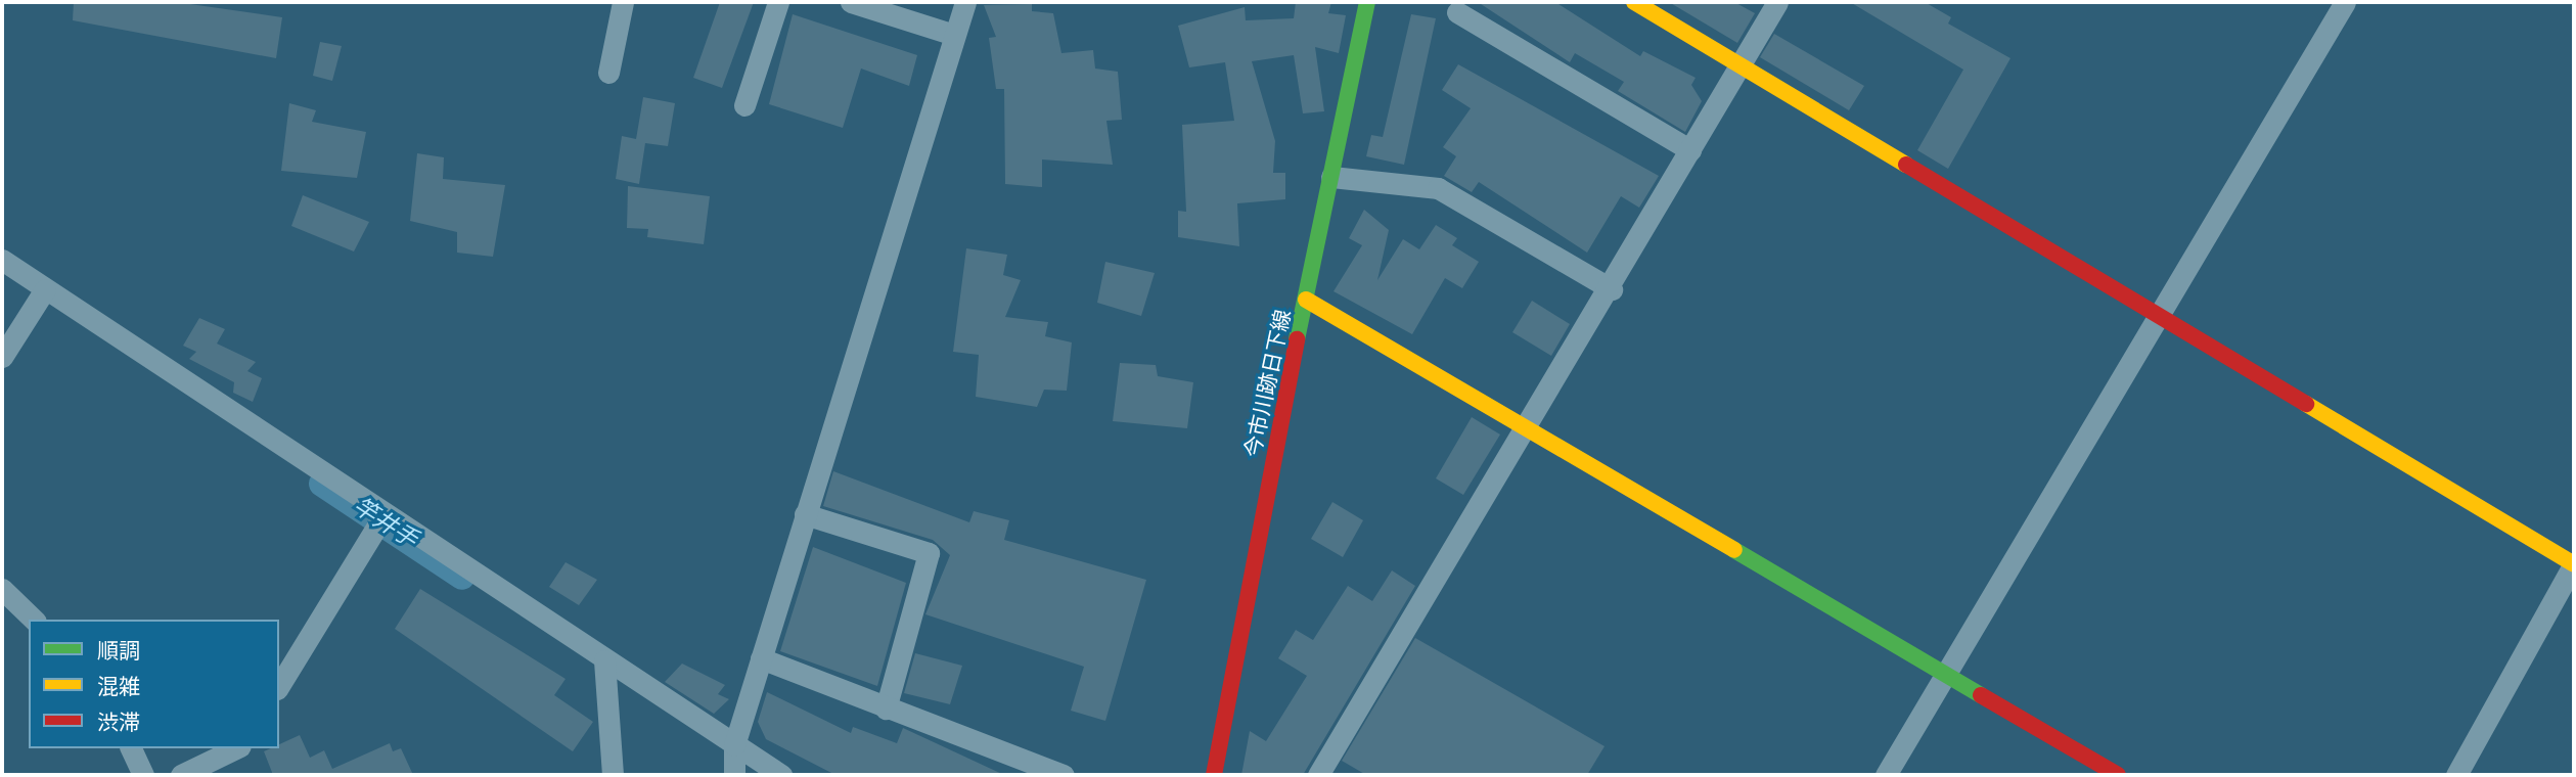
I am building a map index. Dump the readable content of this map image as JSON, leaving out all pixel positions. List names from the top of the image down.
{
  "streets": {
    "street": ["今市川跡日下線"]
  },
  "water": ["竿井手"],
  "legend": ["順調", "混雑", "渋滞"]
}
